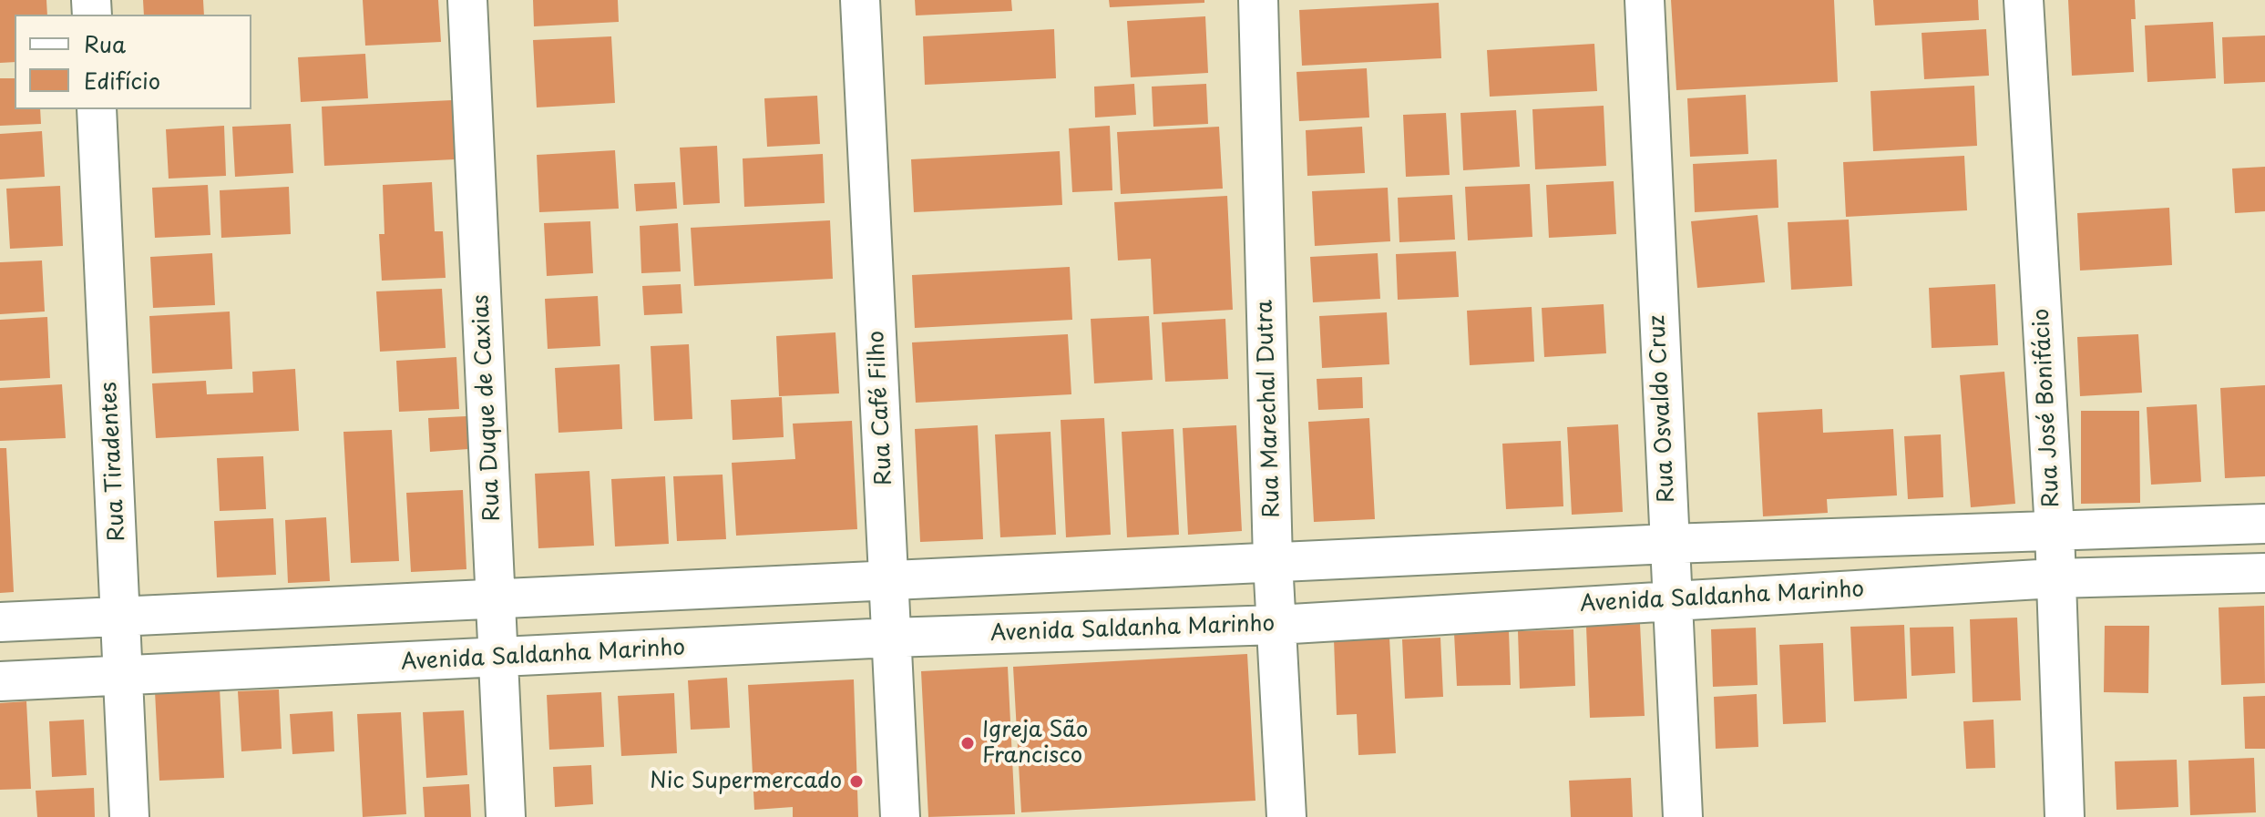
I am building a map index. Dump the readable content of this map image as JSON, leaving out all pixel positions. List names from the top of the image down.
{
  "streets": {
    "street": [
      "Rua Duque de Caxias",
      "Rua Café Filho",
      "Rua José Bonifácio",
      "Rua Marechal Dutra",
      "Rua Osvaldo Cruz",
      "Rua Tiradentes",
      "Avenida Saldanha Marinho"
    ]
  },
  "crossings": [
    ["Rua Duque de Caxias", "Avenida Saldanha Marinho"],
    ["Rua Café Filho", "Avenida Saldanha Marinho"],
    ["Rua José Bonifácio", "Avenida Saldanha Marinho"],
    ["Rua Marechal Dutra", "Avenida Saldanha Marinho"],
    ["Rua Osvaldo Cruz", "Avenida Saldanha Marinho"],
    ["Rua Tiradentes", "Avenida Saldanha Marinho"]
  ],
  "places": ["Igreja São Francisco", "Nic Supermercado"],
  "legend": ["Rua", "Edifício"]
}
